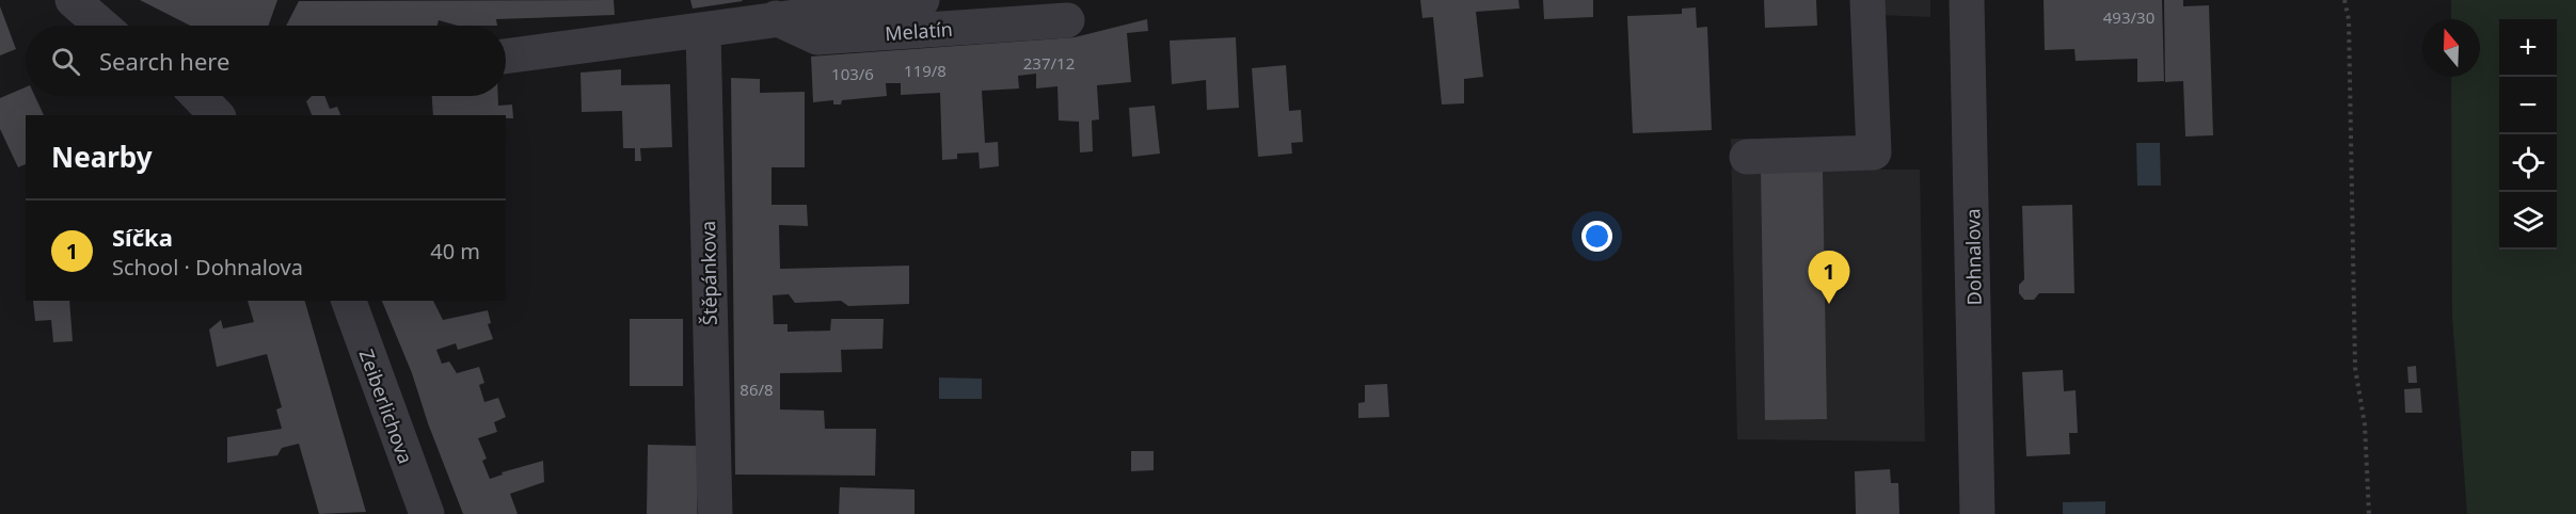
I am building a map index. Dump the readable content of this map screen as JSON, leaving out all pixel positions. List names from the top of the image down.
{
  "streets": {
    "street": [
      "Melatín",
      "Dohnalova",
      "Štěpánkova",
      "Zeiberlichova"
    ]
  },
  "crossings": [
    ["Melatín", "Štěpánkova"]
  ],
  "house_numbers": [
    "493/30",
    "237/12",
    "119/8",
    "103/6",
    "86/8"
  ],
  "north": "top",
  "page": {
    "map_buttons": ["+", "−"],
    "search": "Search here",
    "heading": "Nearby",
    "list": [
      {
        "mark": "1",
        "name": "Síčka",
        "note": "School · Dohnalova",
        "value": "40 m"
      }
    ],
    "pins": "1"
  }
}
